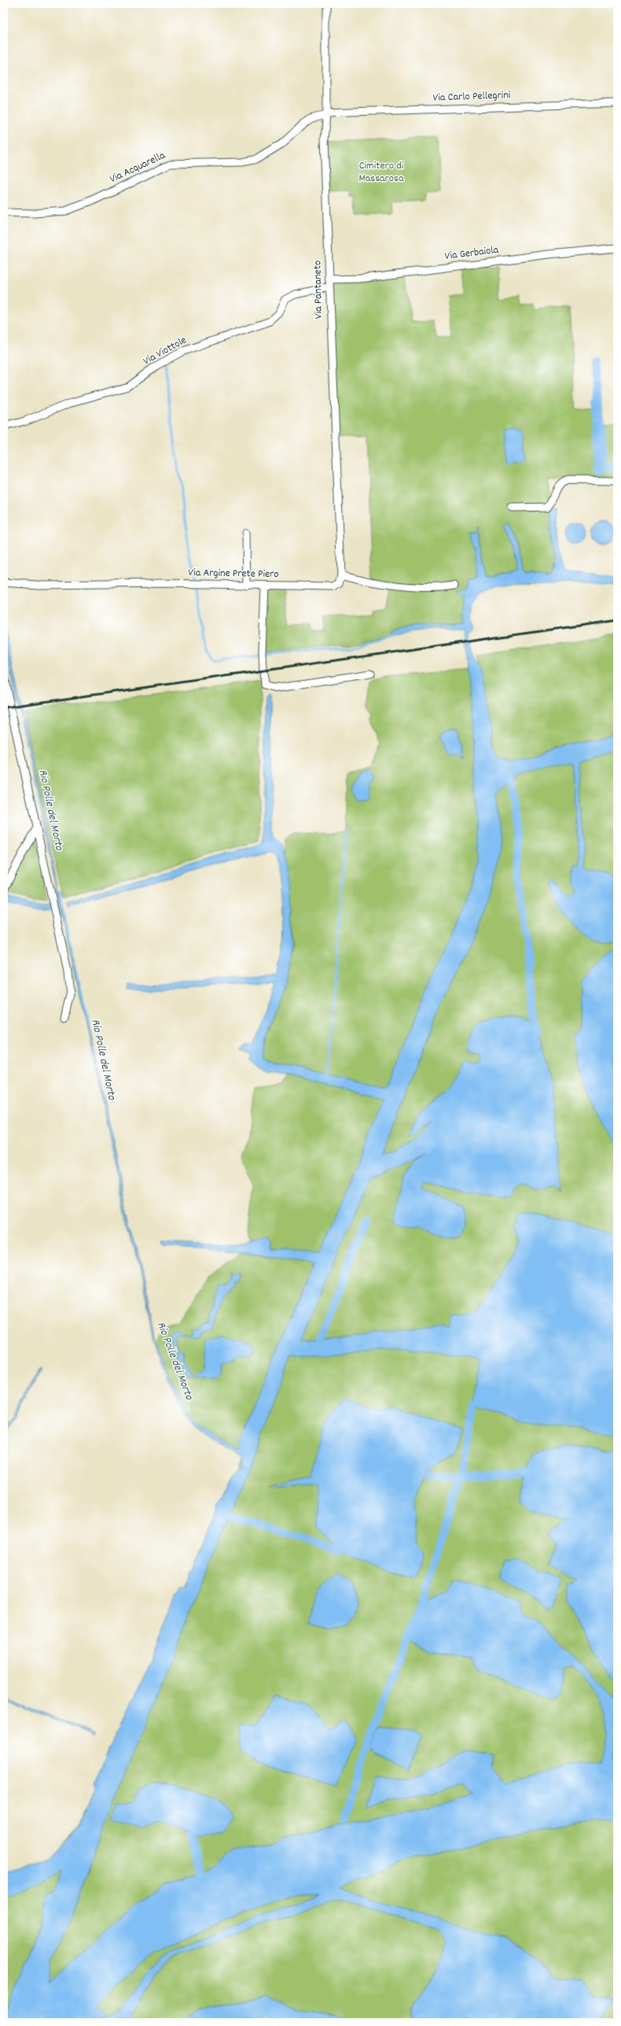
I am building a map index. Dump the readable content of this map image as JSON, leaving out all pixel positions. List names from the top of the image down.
{
  "streets": {
    "street": [
      "Via Carlo Pellegrini",
      "Via Acquarella",
      "Via Gerbaiola",
      "Via Pantaneto",
      "Via Viottole",
      "Via Argine Prete Piero"
    ]
  },
  "crossings": [
    ["Via Carlo Pellegrini", "Via Acquarella"],
    ["Via Carlo Pellegrini", "Via Pantaneto"],
    ["Via Acquarella", "Via Pantaneto"],
    ["Via Gerbaiola", "Via Pantaneto"],
    ["Via Gerbaiola", "Via Viottole"],
    ["Via Pantaneto", "Via Viottole"],
    ["Via Pantaneto", "Via Argine Prete Piero"]
  ],
  "water": ["Rio Polle del Morto"],
  "parks": ["Cimitero di Massarosa"]
}
